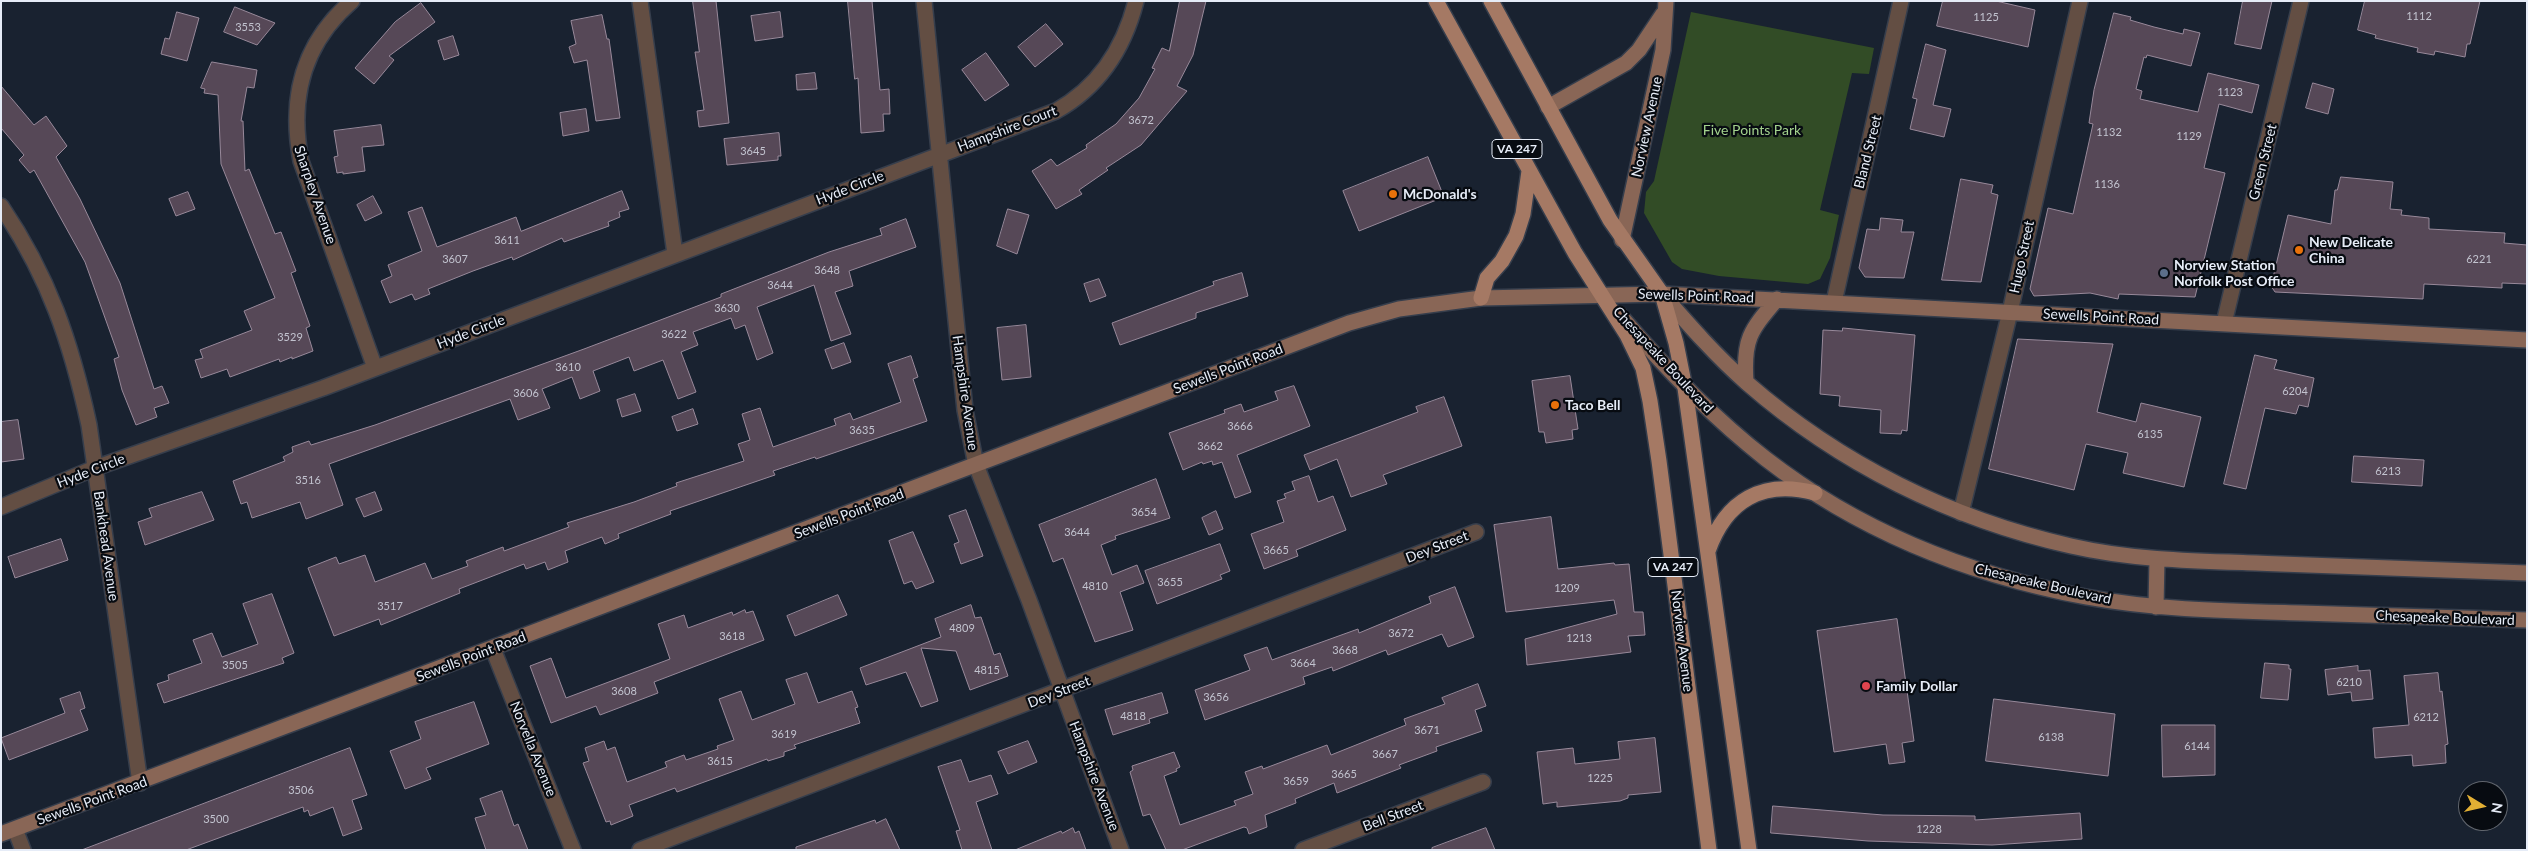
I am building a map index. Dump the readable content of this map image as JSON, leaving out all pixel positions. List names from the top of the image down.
{
  "streets": {
    "main road": [
      "Norview Avenue",
      "VA 247",
      "Sewells Point Road",
      "Chesapeake Boulevard"
    ],
    "street": [
      "Hampshire Court",
      "Bland Street",
      "Green Street",
      "Hyde Circle",
      "Sharpley Avenue",
      "Hugo Street",
      "Hampshire Avenue",
      "Bankhead Avenue",
      "Dey Street",
      "Norvella Avenue",
      "Bell Street"
    ]
  },
  "crossings": [
    ["Norview Avenue", "VA 247"],
    ["Norview Avenue", "Sewells Point Road"],
    ["Norview Avenue", "Chesapeake Boulevard"],
    ["Hampshire Court", "Hyde Circle"],
    ["Hampshire Court", "Hampshire Avenue"],
    ["VA 247", "Sewells Point Road"],
    ["VA 247", "Chesapeake Boulevard"],
    ["Bland Street", "Sewells Point Road"],
    ["Green Street", "Sewells Point Road"],
    ["Hyde Circle", "Sharpley Avenue"],
    ["Hyde Circle", "Hampshire Avenue"],
    ["Hyde Circle", "Bankhead Avenue"],
    ["Hugo Street", "Sewells Point Road"],
    ["Sewells Point Road", "Chesapeake Boulevard"],
    ["Sewells Point Road", "Hampshire Avenue"],
    ["Sewells Point Road", "Bankhead Avenue"],
    ["Sewells Point Road", "Norvella Avenue"],
    ["Hampshire Avenue", "Dey Street"]
  ],
  "parks": ["Five Points Park"],
  "places": [
    "McDonald's",
    "New Delicate China",
    "Norview Station Norfolk Post Office",
    "Taco Bell",
    "Family Dollar"
  ],
  "house_numbers": [
    "1112",
    "1125",
    "3553",
    "1123",
    "3672",
    "1132",
    "1129",
    "3645",
    "1136",
    "3611",
    "3607",
    "6221",
    "3648",
    "3644",
    "3630",
    "3622",
    "3529",
    "3610",
    "6204",
    "3606",
    "3666",
    "3635",
    "6135",
    "3662",
    "6213",
    "3516",
    "3654",
    "3644",
    "3665",
    "3655",
    "4810",
    "1209",
    "3517",
    "4809",
    "3672",
    "3618",
    "1213",
    "3668",
    "3664",
    "3505",
    "4815",
    "6210",
    "3608",
    "3656",
    "4818",
    "6212",
    "3671",
    "3619",
    "6138",
    "6144",
    "3667",
    "3615",
    "3665",
    "1225",
    "3659",
    "3506",
    "3500",
    "1228"
  ],
  "north": "right"
}
